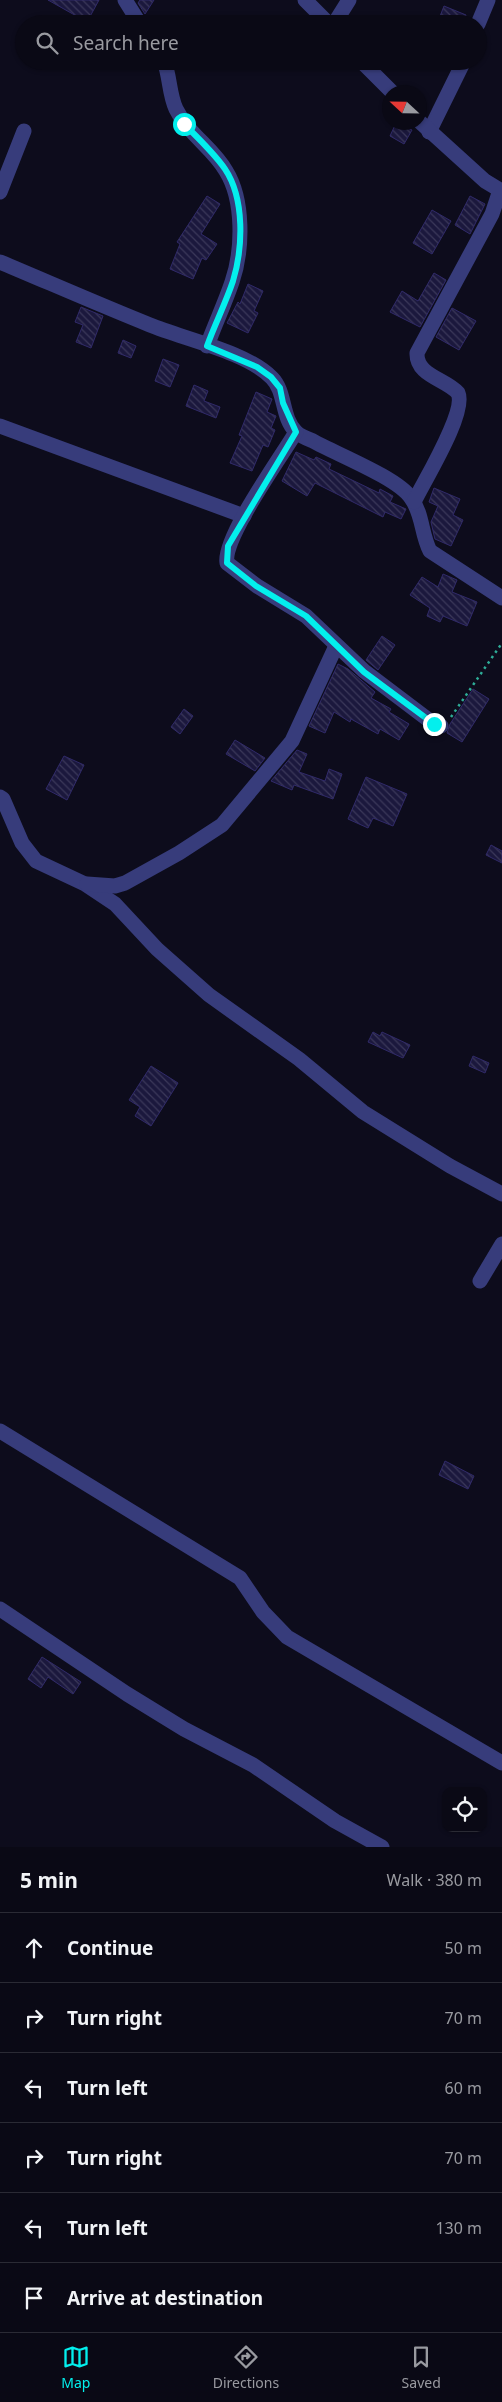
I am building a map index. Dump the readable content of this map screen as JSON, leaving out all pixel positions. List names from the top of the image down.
{
  "north": "left",
  "page": {
    "search": "Search here",
    "heading": ["5 min", "Walk · 380 m"],
    "list": [
      ["Continue", "50 m"],
      ["Turn right", "70 m"],
      ["Turn left", "60 m"],
      ["Turn right", "70 m"],
      ["Turn left", "130 m"],
      "Arrive at destination"
    ],
    "nav": ["Map", "Directions", "Saved"]
  }
}
